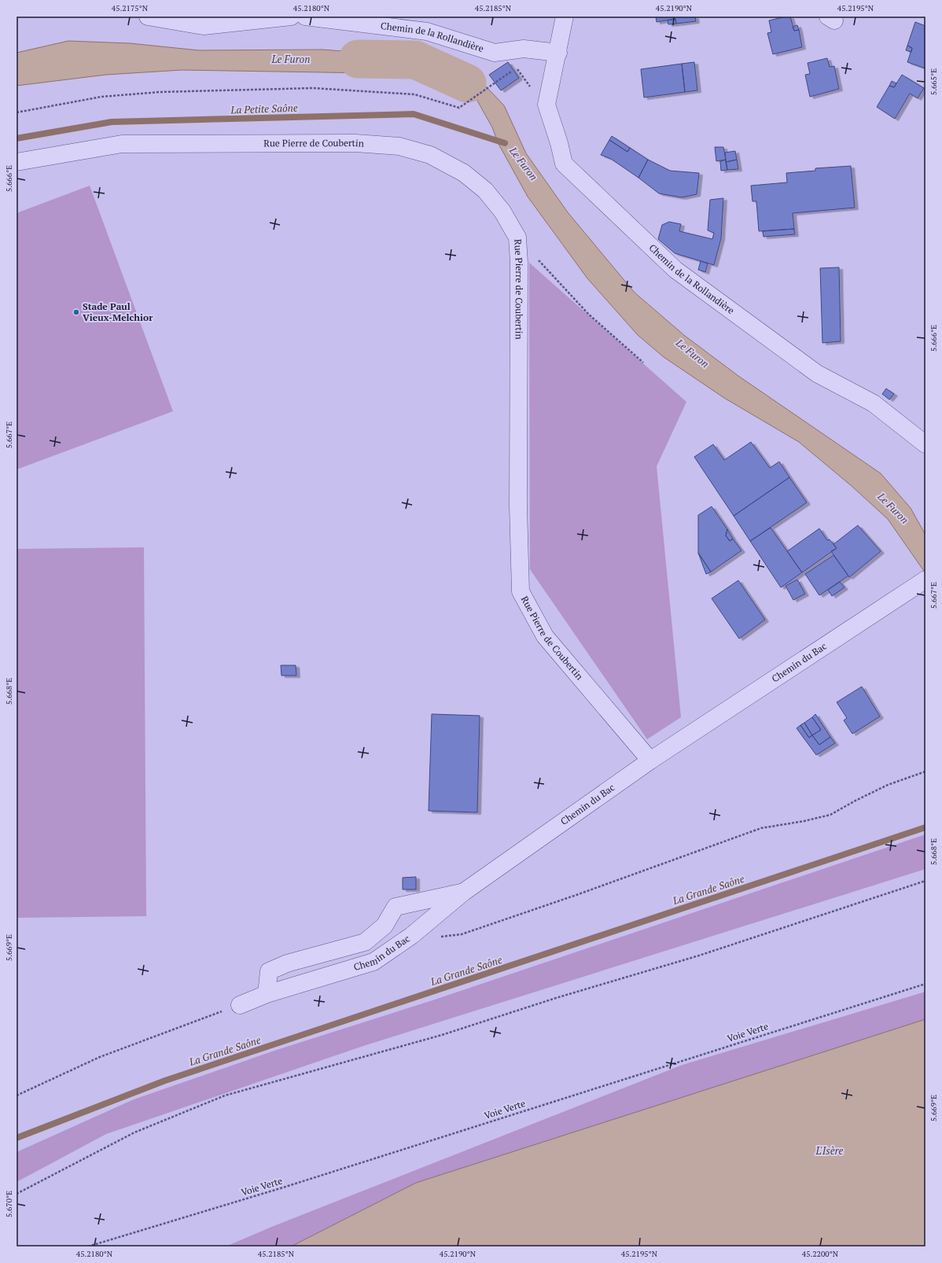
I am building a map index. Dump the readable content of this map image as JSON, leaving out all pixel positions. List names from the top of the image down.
{
  "streets": {
    "street": ["Chemin de la Rollandière", "Rue Pierre de Coubertin", "Chemin du Bac"],
    "path": ["Voie Verte"]
  },
  "crossings": [
    ["Rue Pierre de Coubertin", "Chemin du Bac"]
  ],
  "water": [
    "Le Furon",
    "La Petite Saône",
    "La Grande Saône",
    "L'Isère"
  ],
  "places": ["Stade Paul Vieux-Melchior"],
  "coordinates": [
    "45.2175°N",
    "45.2180°N",
    "45.2185°N",
    "45.2190°N",
    "45.2195°N",
    "5.665°E",
    "5.666°E",
    "5.667°E",
    "5.668°E",
    "5.669°E",
    "5.670°E",
    "45.2200°N"
  ]
}
